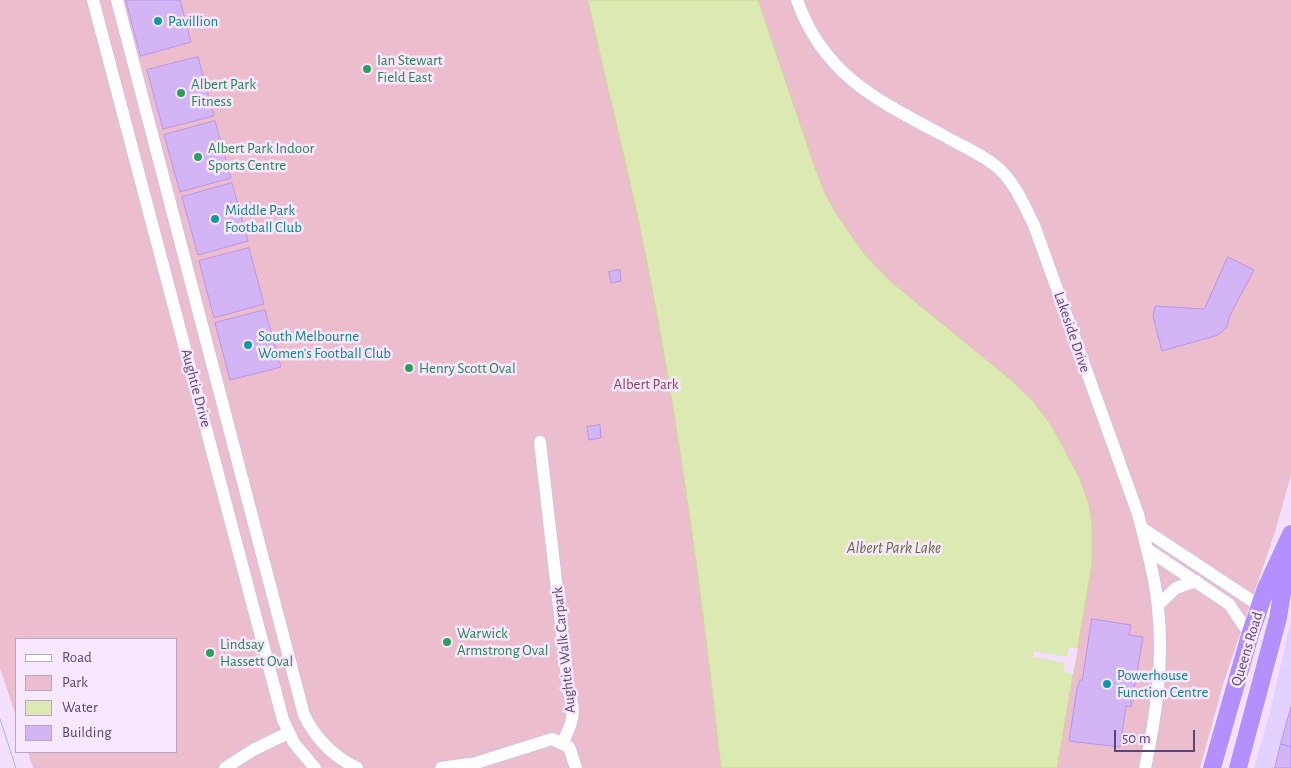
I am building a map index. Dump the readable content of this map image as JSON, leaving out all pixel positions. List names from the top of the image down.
{
  "streets": {
    "highway": ["Queens Road"],
    "street": ["Lakeside Drive", "Aughtie Drive", "Aughtie Walk Carpark"]
  },
  "water": ["Albert Park Lake"],
  "parks": ["Albert Park"],
  "places": [
    "Pavillion",
    "Ian Stewart Field East",
    "Albert Park Fitness",
    "Albert Park Indoor Sports Centre",
    "Middle Park Football Club",
    "South Melbourne Women's Football Club",
    "Henry Scott Oval",
    "Warwick Armstrong Oval",
    "Lindsay Hassett Oval",
    "Powerhouse Function Centre"
  ],
  "legend": [
    "Road",
    "Park",
    "Water",
    "Building"
  ],
  "scale_bar": "50 m"
}
